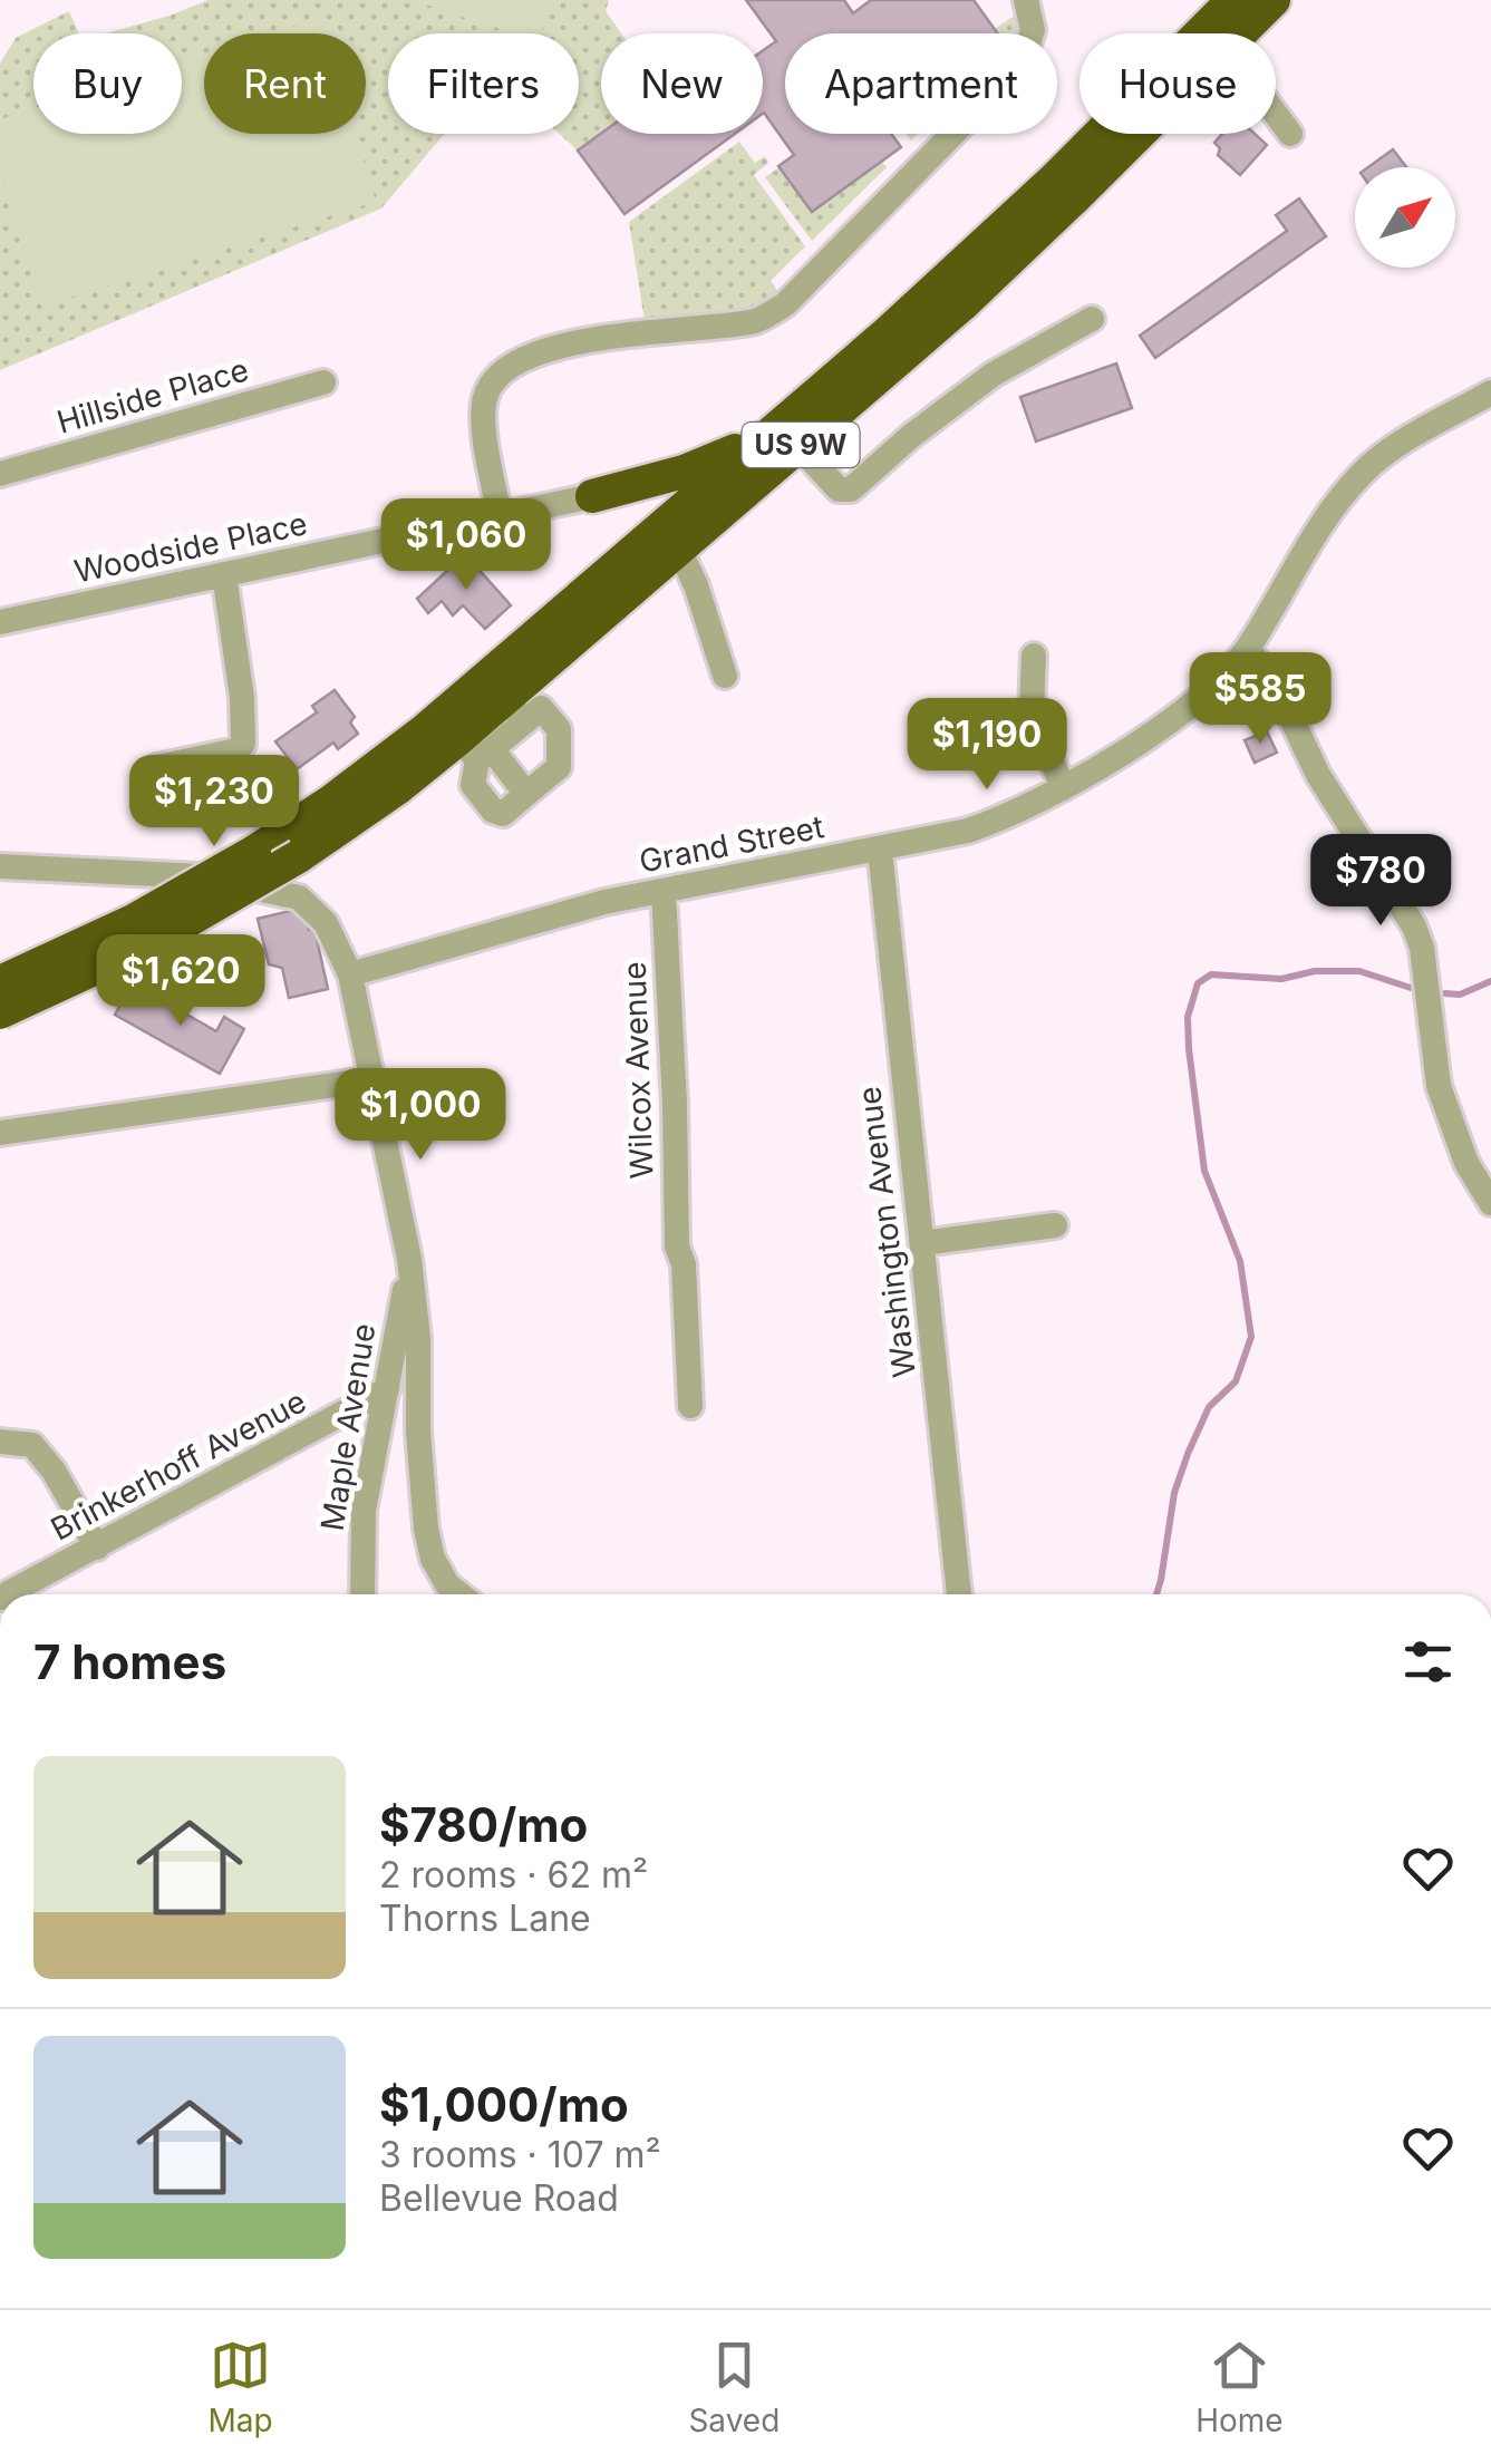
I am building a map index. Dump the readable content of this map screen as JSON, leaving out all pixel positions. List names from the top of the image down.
{
  "streets": {
    "highway": ["US 9W"],
    "street": [
      "Hillside Place",
      "Woodside Place",
      "Grand Street",
      "Wilcox Avenue",
      "Washington Avenue",
      "Maple Avenue",
      "Brinkerhoff Avenue"
    ]
  },
  "crossings": [
    ["Grand Street", "Wilcox Avenue"],
    ["Grand Street", "Washington Avenue"],
    ["Maple Avenue", "Brinkerhoff Avenue"]
  ],
  "north": "top right",
  "page": {
    "chip": [
      "Buy",
      "Rent",
      "Filters",
      "New",
      "Apartment",
      "House"
    ],
    "price": [
      "$1,060",
      "$585",
      "$1,190",
      "$1,230",
      "$780",
      "$1,620",
      "$1,000"
    ],
    "heading": "7 homes",
    "list": [
      {
        "name": "$780/mo",
        "note": "2 rooms · 62 m² · Thorns Lane"
      },
      {
        "name": "$1,000/mo",
        "note": "3 rooms · 107 m² · Bellevue Road"
      }
    ],
    "tabs": ["Map", "Saved", "Home"]
  }
}
